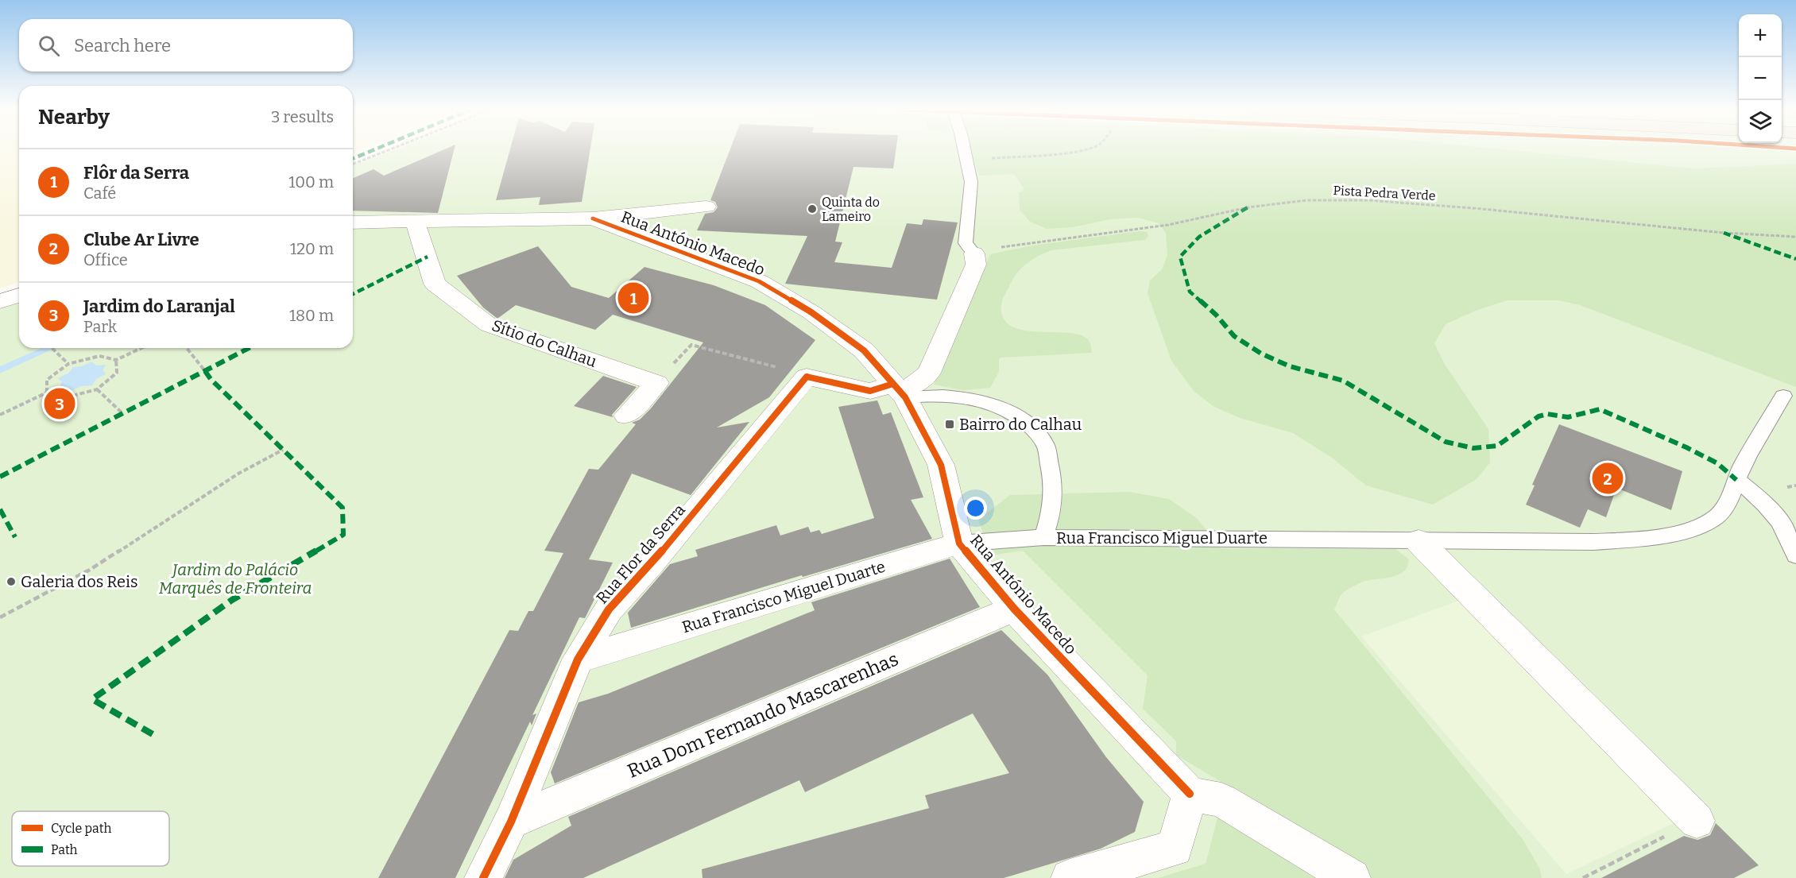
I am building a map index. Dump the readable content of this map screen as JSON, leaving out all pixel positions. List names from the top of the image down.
{
  "streets": {
    "street": [
      "Rua António Macedo",
      "Sítio do Calhau",
      "Rua Francisco Miguel Duarte",
      "Rua Flor da Serra",
      "Rua Dom Fernando Mascarenhas"
    ],
    "path": ["Pista Pedra Verde"]
  },
  "crossings": [
    ["Rua António Macedo", "Rua Francisco Miguel Duarte"],
    ["Rua António Macedo", "Rua Dom Fernando Mascarenhas"],
    ["Rua Francisco Miguel Duarte", "Rua Flor da Serra"],
    ["Rua Flor da Serra", "Rua Dom Fernando Mascarenhas"]
  ],
  "parks": ["Jardim do Palácio Marquês de Fronteira"],
  "places": {
    "other": ["Quinta do Lameiro", "Galeria dos Reis"],
    "transit": ["Bairro do Calhau"]
  },
  "legend": ["Cycle path", "Path"],
  "page": {
    "map_buttons": ["+", "−"],
    "search": "Search here",
    "heading": ["Nearby", "3 results"],
    "list": [
      {
        "mark": "1",
        "name": "Flôr da Serra",
        "note": "Café",
        "value": "100 m"
      },
      {
        "mark": "2",
        "name": "Clube Ar Livre",
        "note": "Office",
        "value": "120 m"
      },
      {
        "mark": "3",
        "name": "Jardim do Laranjal",
        "note": "Park",
        "value": "180 m"
      }
    ],
    "pins": ["1", "3", "2"]
  }
}
